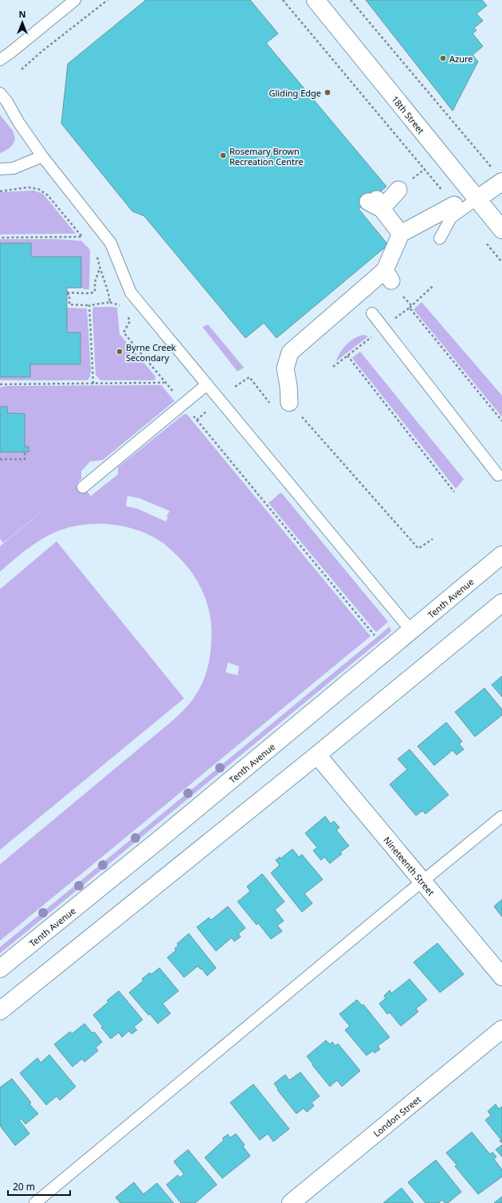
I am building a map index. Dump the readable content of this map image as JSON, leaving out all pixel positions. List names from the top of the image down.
{
  "streets": {
    "main road": [
      "18th Street",
      "Tenth Avenue",
      "Nineteenth Street",
      "London Street"
    ]
  },
  "places": [
    "Azure",
    "Gliding Edge",
    "Rosemary Brown Recreation Centre",
    "Byrne Creek Secondary"
  ],
  "scale_bar": "20 m",
  "north": "top"
}
